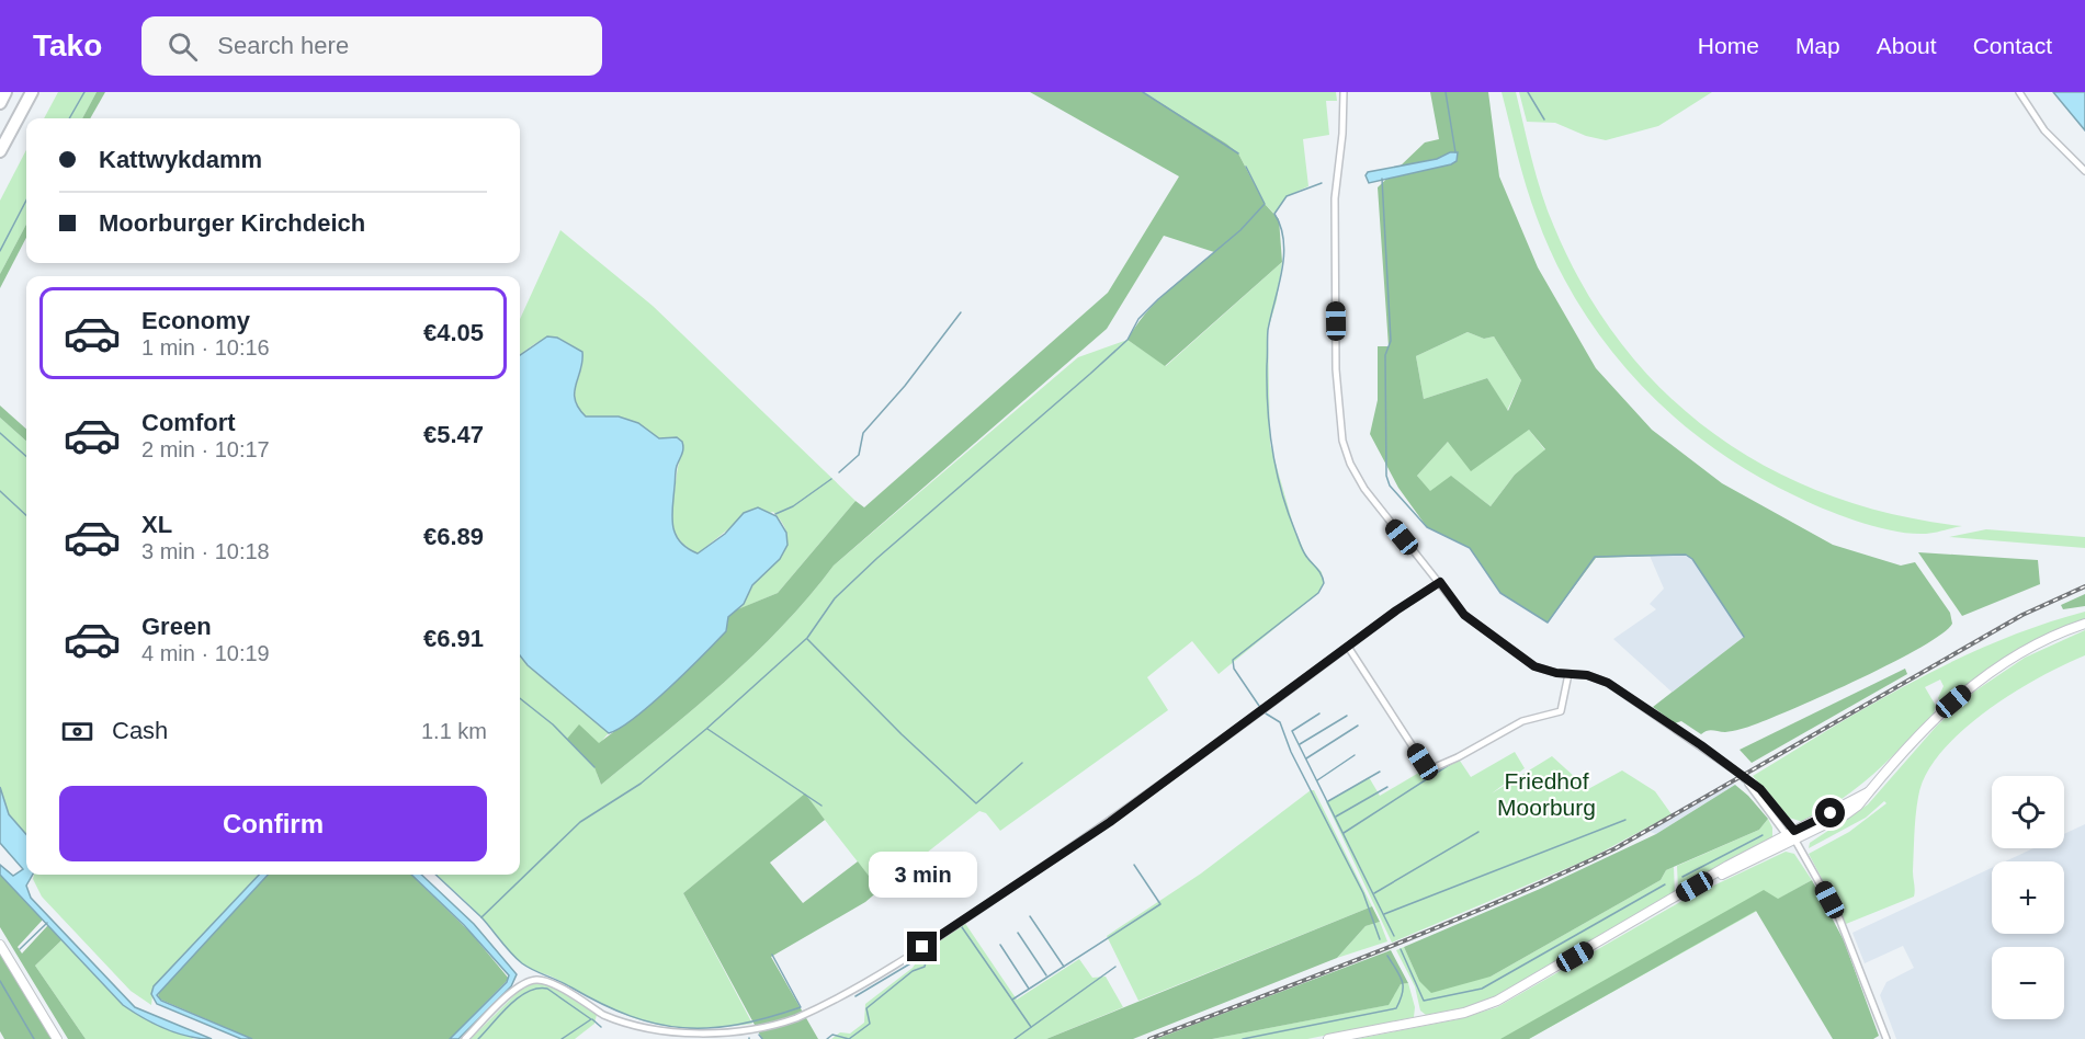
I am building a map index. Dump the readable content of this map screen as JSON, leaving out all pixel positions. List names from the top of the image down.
{
  "parks": ["Friedhof Moorburg"],
  "page": {
    "header": "Tako",
    "search": "Search here",
    "nav": [
      "Home",
      "Map",
      "About",
      "Contact"
    ],
    "banner": ["Kattwykdamm", "Moorburger Kirchdeich"],
    "list": [
      {
        "name": "Economy",
        "note": "1 min · 10:16",
        "value": "€4.05"
      },
      {
        "name": "Comfort",
        "note": "2 min · 10:17",
        "value": "€5.47"
      },
      {
        "name": "XL",
        "note": "3 min · 10:18",
        "value": "€6.89"
      },
      {
        "name": "Green",
        "note": "4 min · 10:19",
        "value": "€6.91"
      }
    ],
    "pay": ["Cash", "1.1 km"],
    "buttons": "Confirm",
    "map_buttons": ["+", "−"],
    "bubble": "3 min"
  }
}
